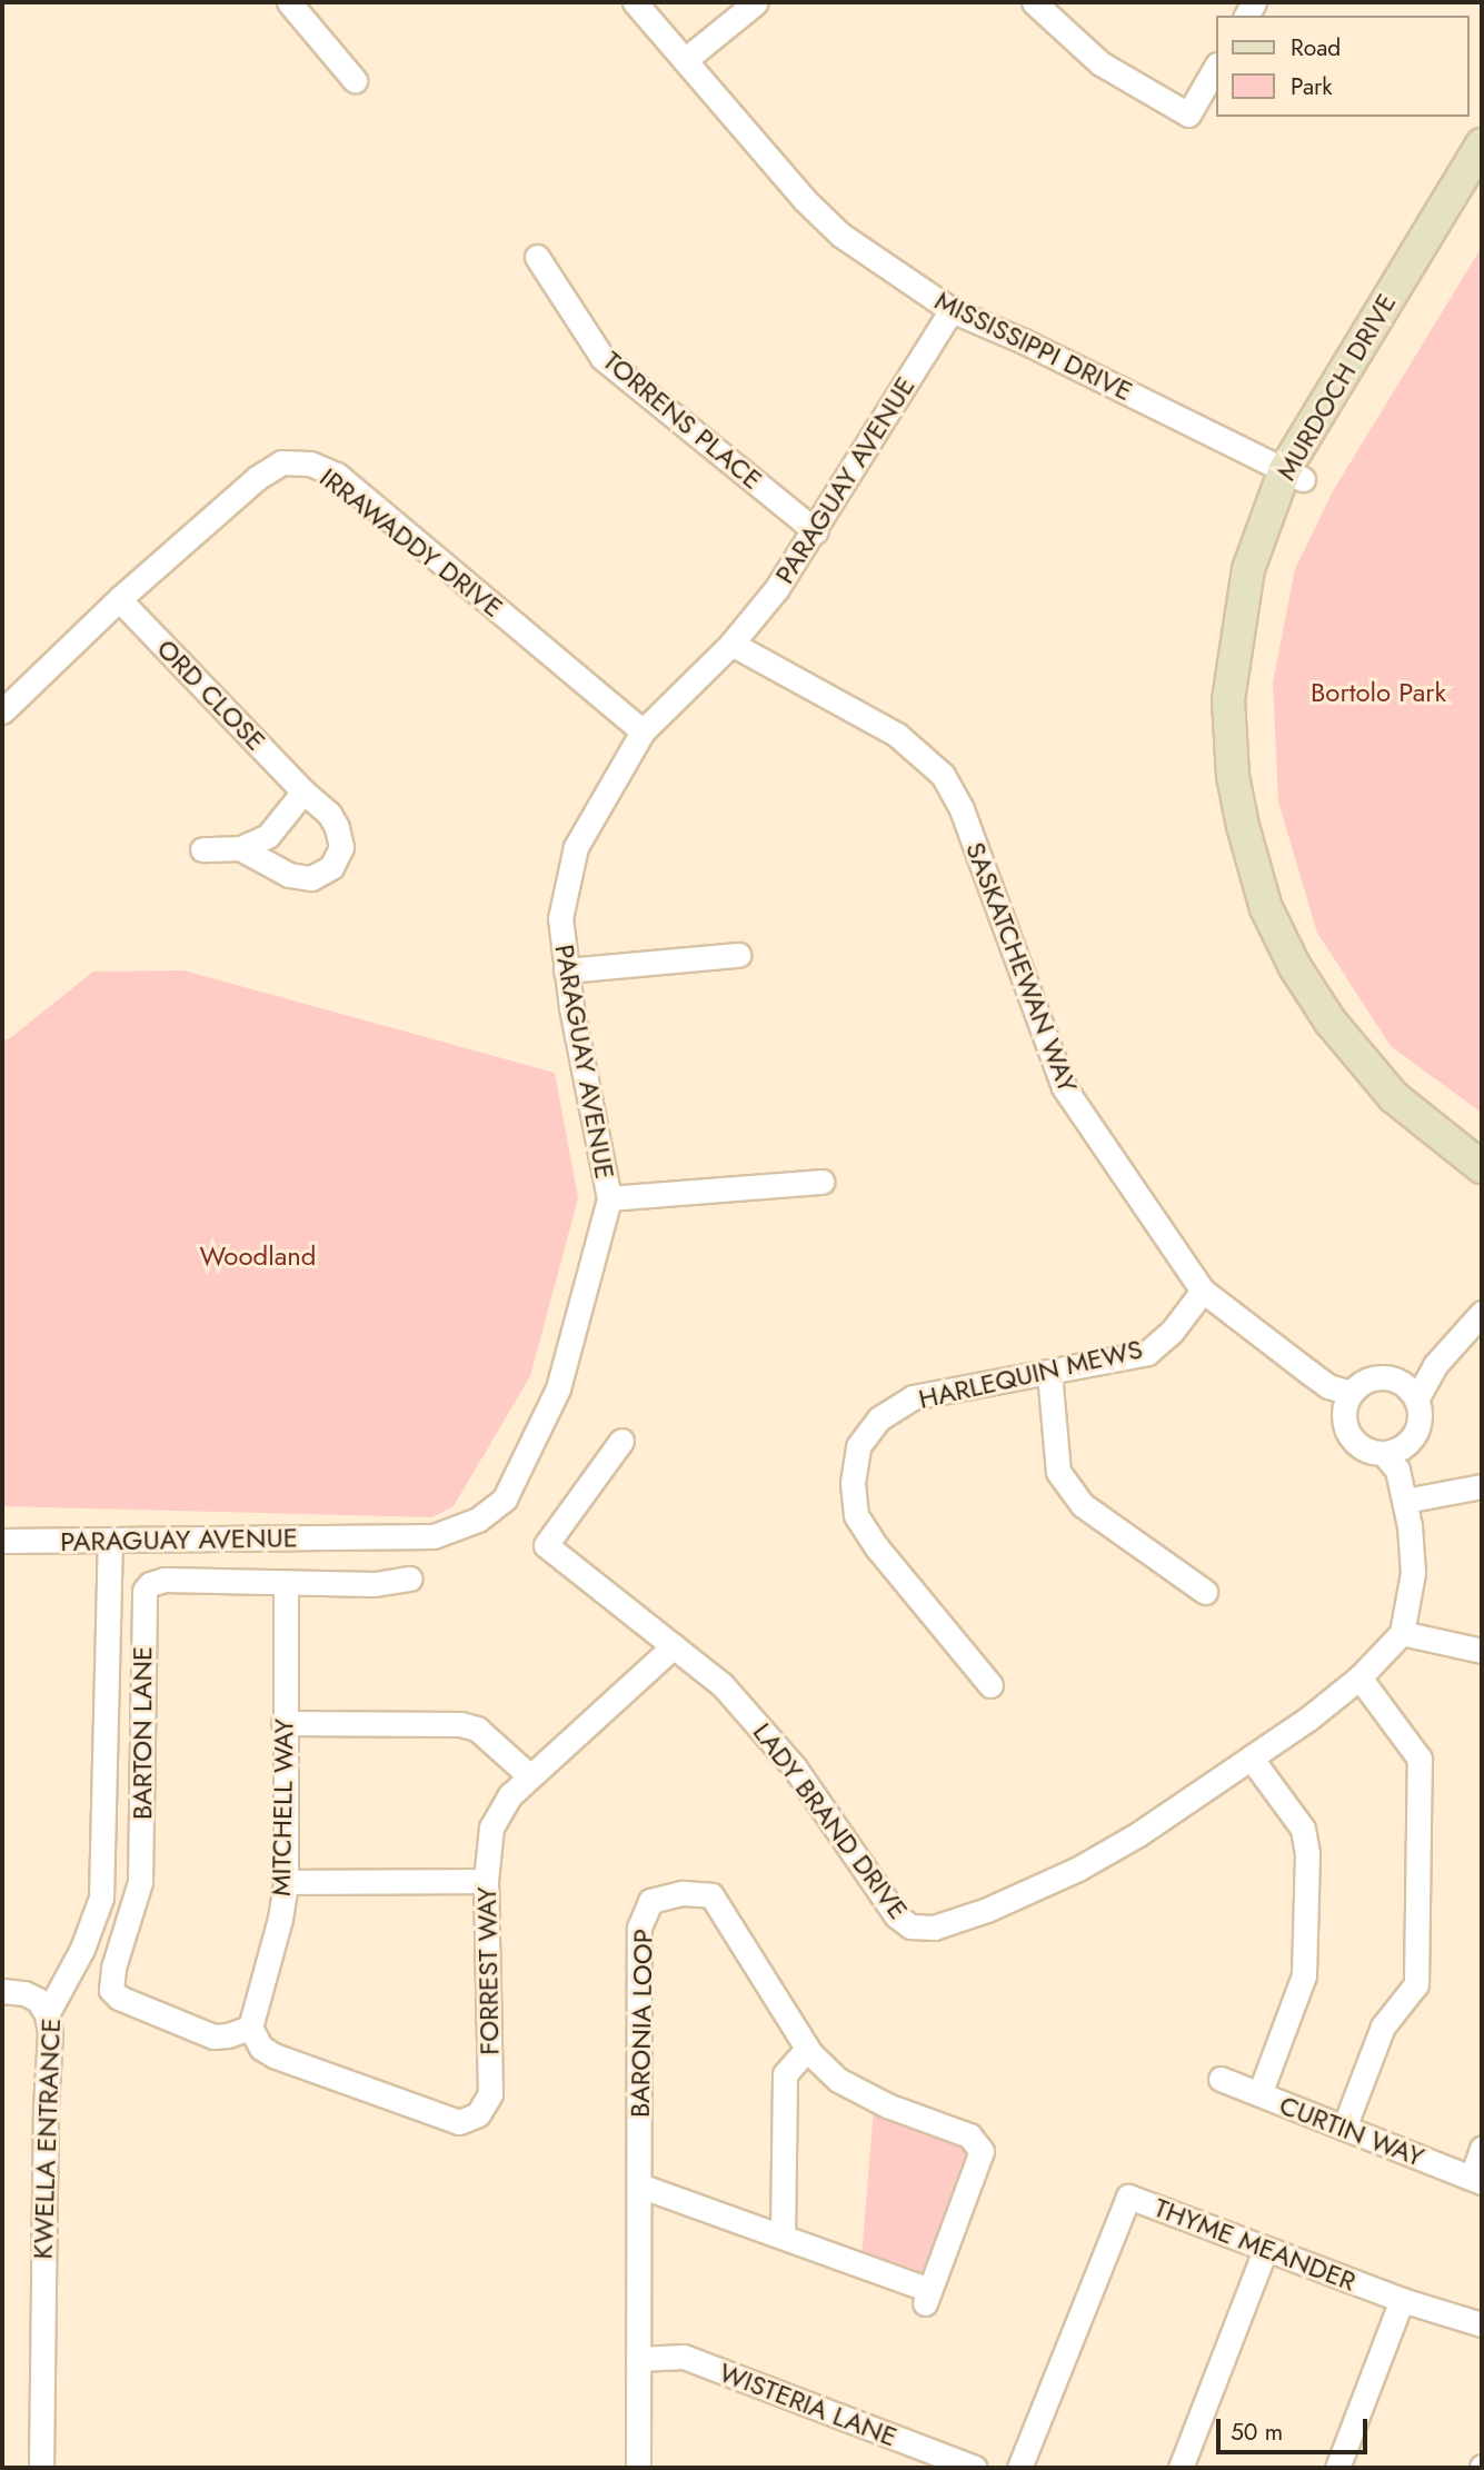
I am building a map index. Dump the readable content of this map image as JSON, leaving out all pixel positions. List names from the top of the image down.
{
  "streets": {
    "main road": ["MURDOCH DRIVE"],
    "street": [
      "MISSISSIPPI DRIVE",
      "TORRENS PLACE",
      "PARAGUAY AVENUE",
      "IRRAWADDY DRIVE",
      "ORD CLOSE",
      "SASKATCHEWAN WAY",
      "HARLEQUIN MEWS",
      "BARTON LANE",
      "MITCHELL WAY",
      "LADY BRAND DRIVE",
      "FORREST WAY",
      "BARONIA LOOP",
      "CURTIN WAY",
      "KWELLA ENTRANCE",
      "THYME MEANDER",
      "WISTERIA LANE"
    ]
  },
  "crossings": [
    ["MISSISSIPPI DRIVE", "MURDOCH DRIVE"],
    ["MISSISSIPPI DRIVE", "PARAGUAY AVENUE"],
    ["TORRENS PLACE", "PARAGUAY AVENUE"],
    ["PARAGUAY AVENUE", "IRRAWADDY DRIVE"],
    ["PARAGUAY AVENUE", "SASKATCHEWAN WAY"],
    ["PARAGUAY AVENUE", "KWELLA ENTRANCE"],
    ["IRRAWADDY DRIVE", "ORD CLOSE"],
    ["SASKATCHEWAN WAY", "HARLEQUIN MEWS"],
    ["BARTON LANE", "MITCHELL WAY"],
    ["BARTON LANE", "FORREST WAY"],
    ["MITCHELL WAY", "FORREST WAY"],
    ["LADY BRAND DRIVE", "FORREST WAY"],
    ["BARONIA LOOP", "WISTERIA LANE"]
  ],
  "parks": ["Bortolo Park", "Woodland"],
  "legend": ["Road", "Park"],
  "scale_bar": "50 m"
}
